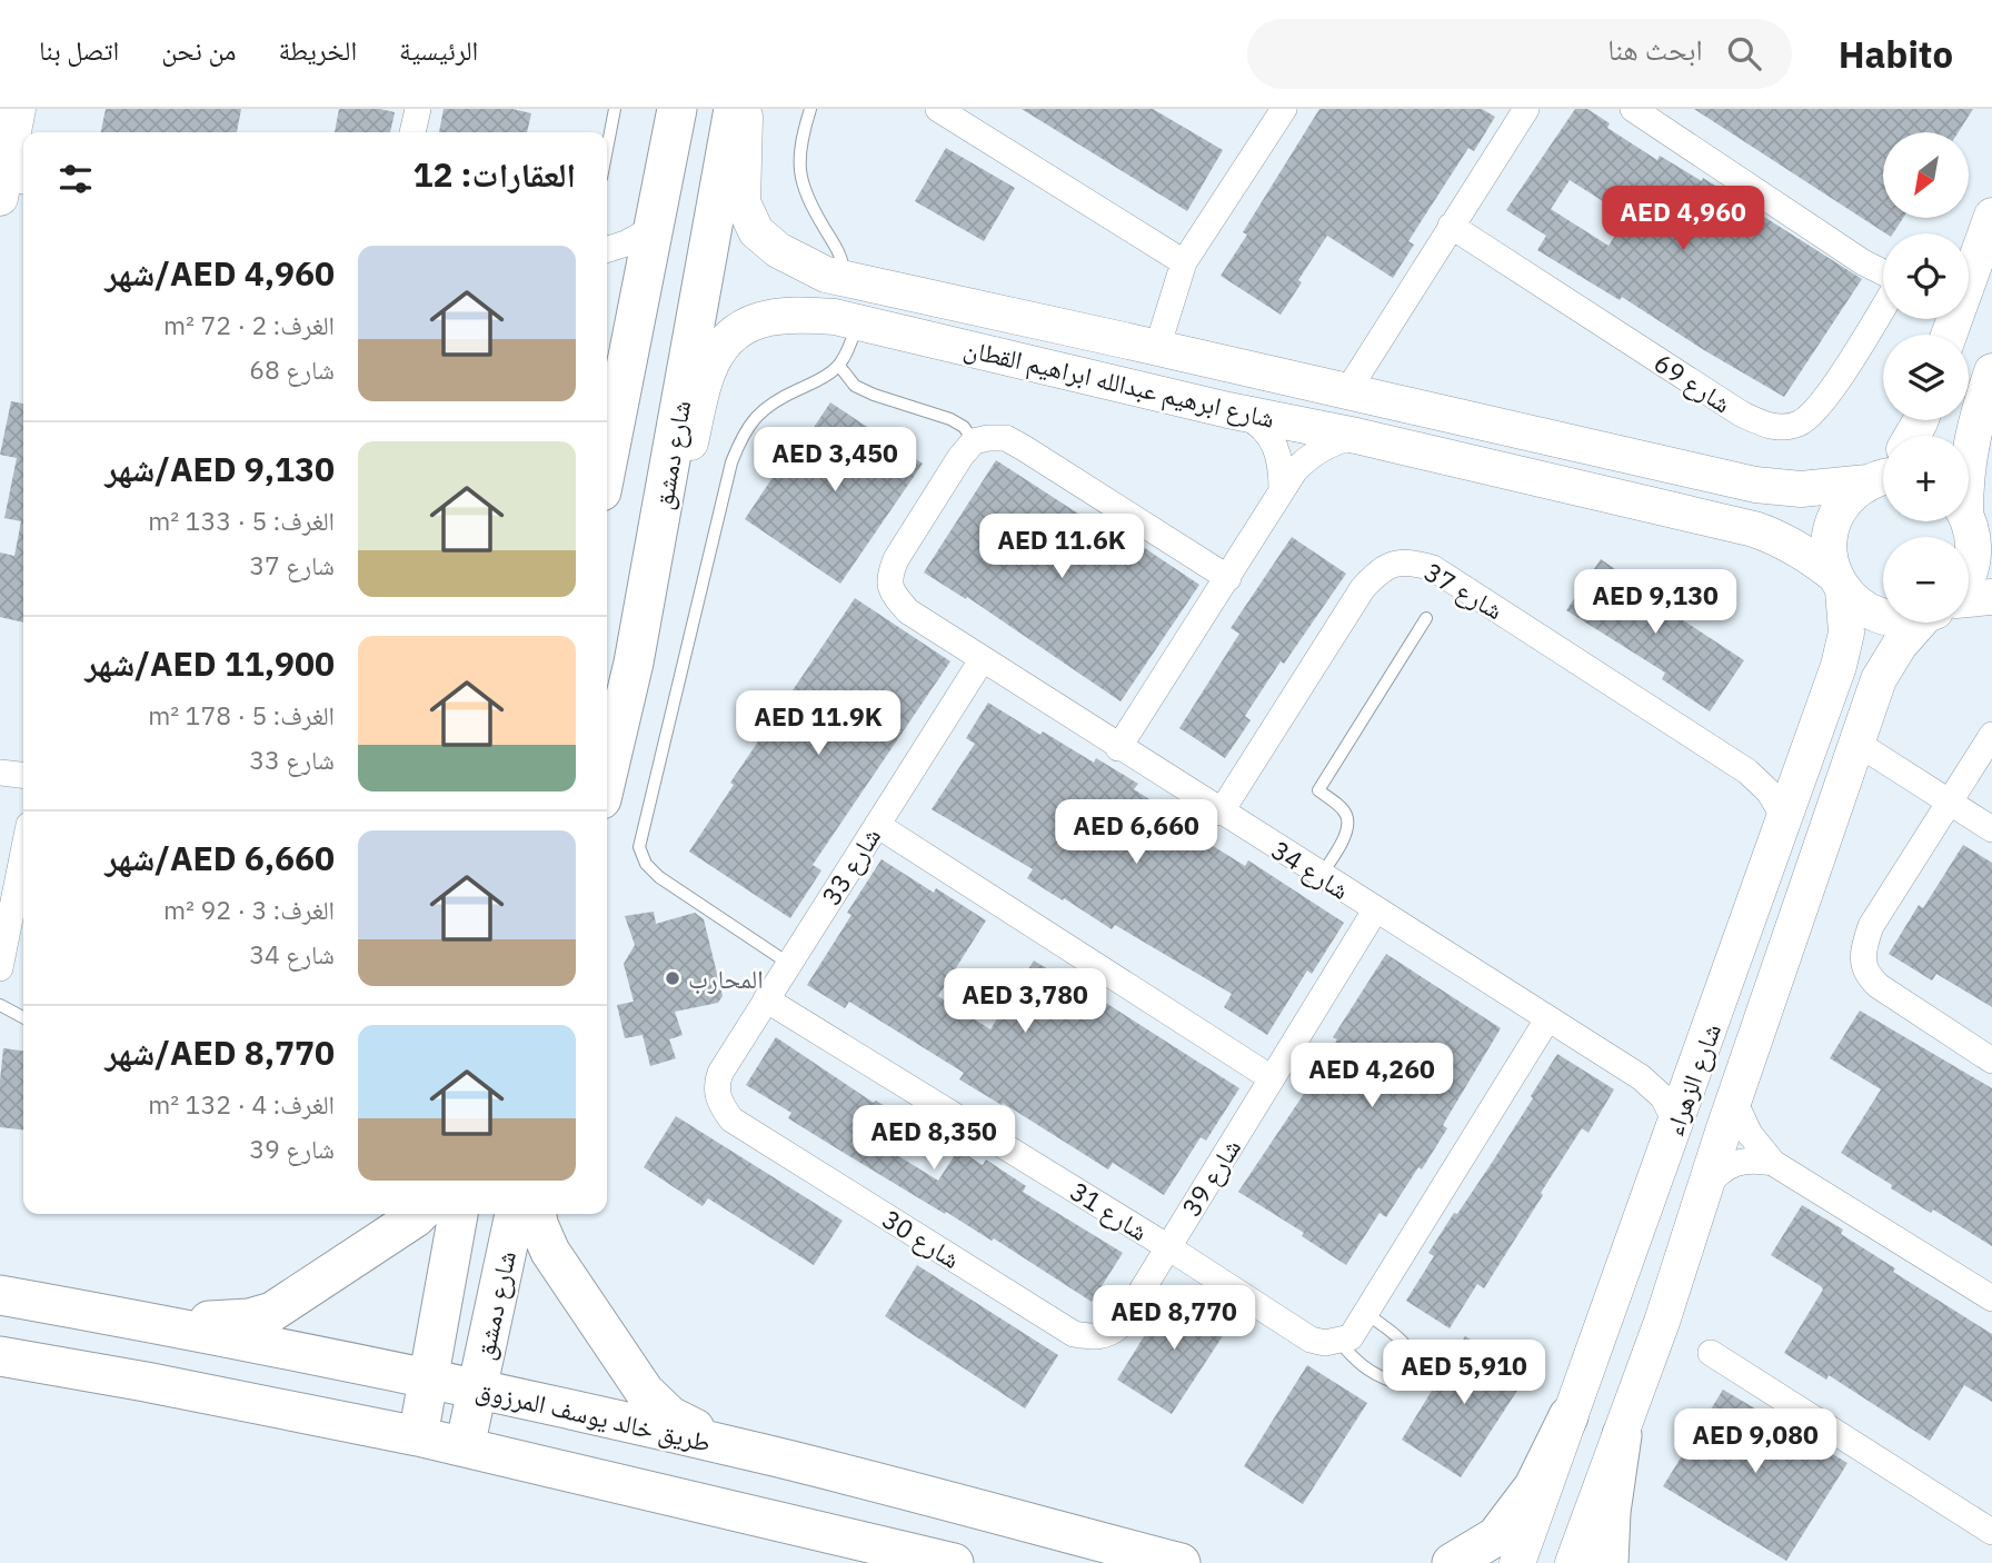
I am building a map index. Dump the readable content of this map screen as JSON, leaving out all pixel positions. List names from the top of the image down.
{
  "streets": {
    "main road": ["شارع دمشق", "طريق خالد يوسف المرزوق"],
    "street": [
      "شارع ابرهيم عبدالله ابراهيم القطان",
      "شارع 69",
      "شارع 37",
      "شارع 33",
      "شارع 34",
      "شارع الزهراء",
      "شارع 39",
      "شارع 31",
      "شارع 30"
    ]
  },
  "crossings": [
    ["شارع ابرهيم عبدالله ابراهيم القطان", "شارع دمشق"],
    ["شارع ابرهيم عبدالله ابراهيم القطان", "شارع الزهراء"],
    ["شارع دمشق", "طريق خالد يوسف المرزوق"],
    ["شارع 37", "شارع 34"],
    ["شارع 37", "شارع الزهراء"],
    ["شارع 33", "شارع 34"],
    ["شارع 33", "شارع 31"],
    ["شارع 33", "شارع 30"],
    ["شارع 34", "شارع الزهراء"],
    ["شارع 34", "شارع 39"],
    ["شارع 39", "شارع 31"],
    ["شارع 39", "شارع 30"]
  ],
  "places": ["المحارب"],
  "north": "bottom left",
  "page": {
    "header": "Habito",
    "search": "ابحث هنا",
    "nav": [
      "الرئيسية",
      "الخريطة",
      "من نحن",
      "اتصل بنا"
    ],
    "map_buttons": ["+", "−"],
    "heading": "العقارات: 12",
    "price": [
      "AED 4,960",
      "AED 3,450",
      "AED 11.6K",
      "AED 9,130",
      "AED 11.9K",
      "AED 6,660",
      "AED 3,780",
      "AED 4,260",
      "AED 8,350",
      "AED 8,770",
      "AED 5,910",
      "AED 9,080"
    ],
    "list": [
      {
        "name": "AED 4,960/شهر",
        "note": "الغرف: 2 · 72 m² · شارع 68"
      },
      {
        "name": "AED 9,130/شهر",
        "note": "الغرف: 5 · 133 m² · شارع 37"
      },
      {
        "name": "AED 11,900/شهر",
        "note": "الغرف: 5 · 178 m² · شارع 33"
      },
      {
        "name": "AED 6,660/شهر",
        "note": "الغرف: 3 · 92 m² · شارع 34"
      },
      {
        "name": "AED 8,770/شهر",
        "note": "الغرف: 4 · 132 m² · شارع 39"
      }
    ]
  }
}
